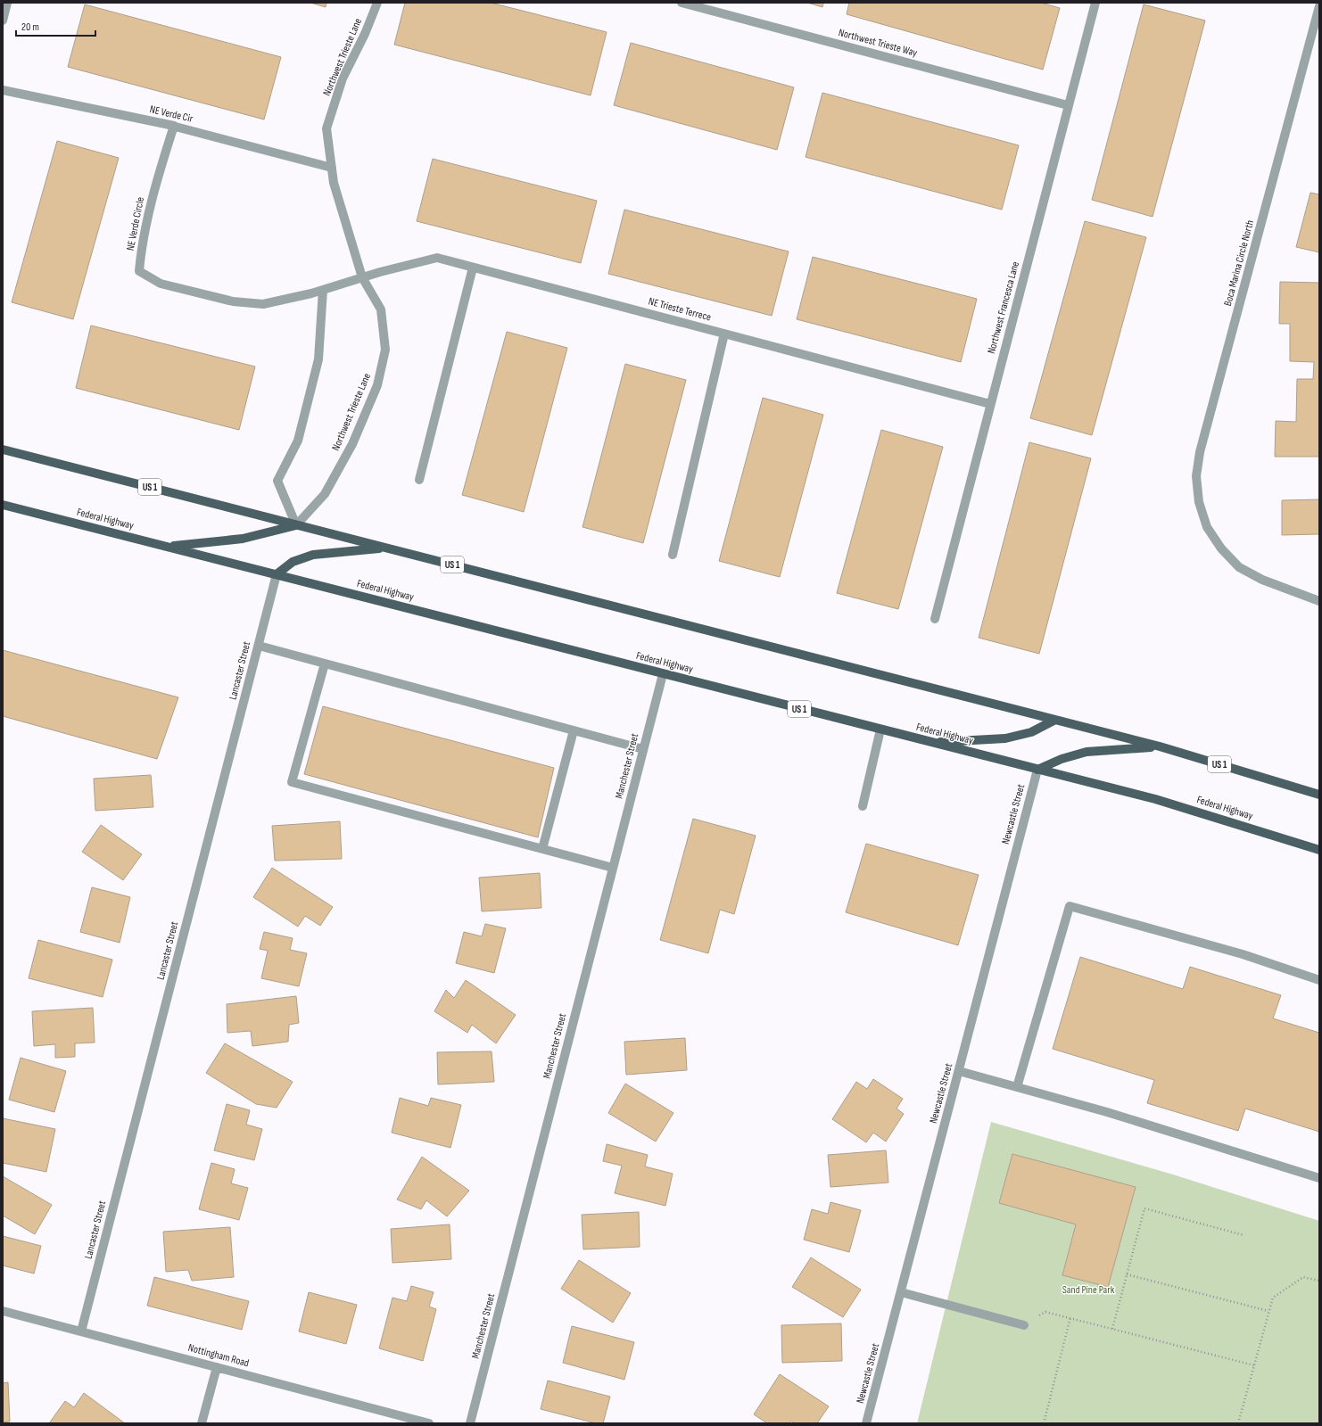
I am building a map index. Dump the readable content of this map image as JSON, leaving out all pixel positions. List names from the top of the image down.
{
  "streets": {
    "main road": ["US 1", "Federal Highway"],
    "street": [
      "Northwest Trieste Way",
      "Northwest Trieste Lane",
      "NE Verde Cir",
      "NE Verde Circle",
      "Boca Marina Circle North",
      "Northwest Francesca Lane",
      "NE Trieste Terrece",
      "Lancaster Street",
      "Manchester Street",
      "Newcastle Street",
      "Nottingham Road"
    ]
  },
  "crossings": [
    ["Northwest Trieste Way", "Northwest Francesca Lane"],
    ["Northwest Trieste Lane", "NE Verde Cir"],
    ["Northwest Trieste Lane", "NE Verde Circle"],
    ["Northwest Trieste Lane", "NE Trieste Terrece"],
    ["Northwest Trieste Lane", "US 1"],
    ["NE Verde Cir", "NE Verde Circle"],
    ["NE Verde Circle", "NE Trieste Terrece"],
    ["Northwest Francesca Lane", "NE Trieste Terrece"],
    ["Federal Highway", "Lancaster Street"],
    ["Federal Highway", "Manchester Street"],
    ["Federal Highway", "Newcastle Street"],
    ["Lancaster Street", "Nottingham Road"]
  ],
  "parks": ["Sand Pine Park"],
  "scale_bar": "20 m"
}
